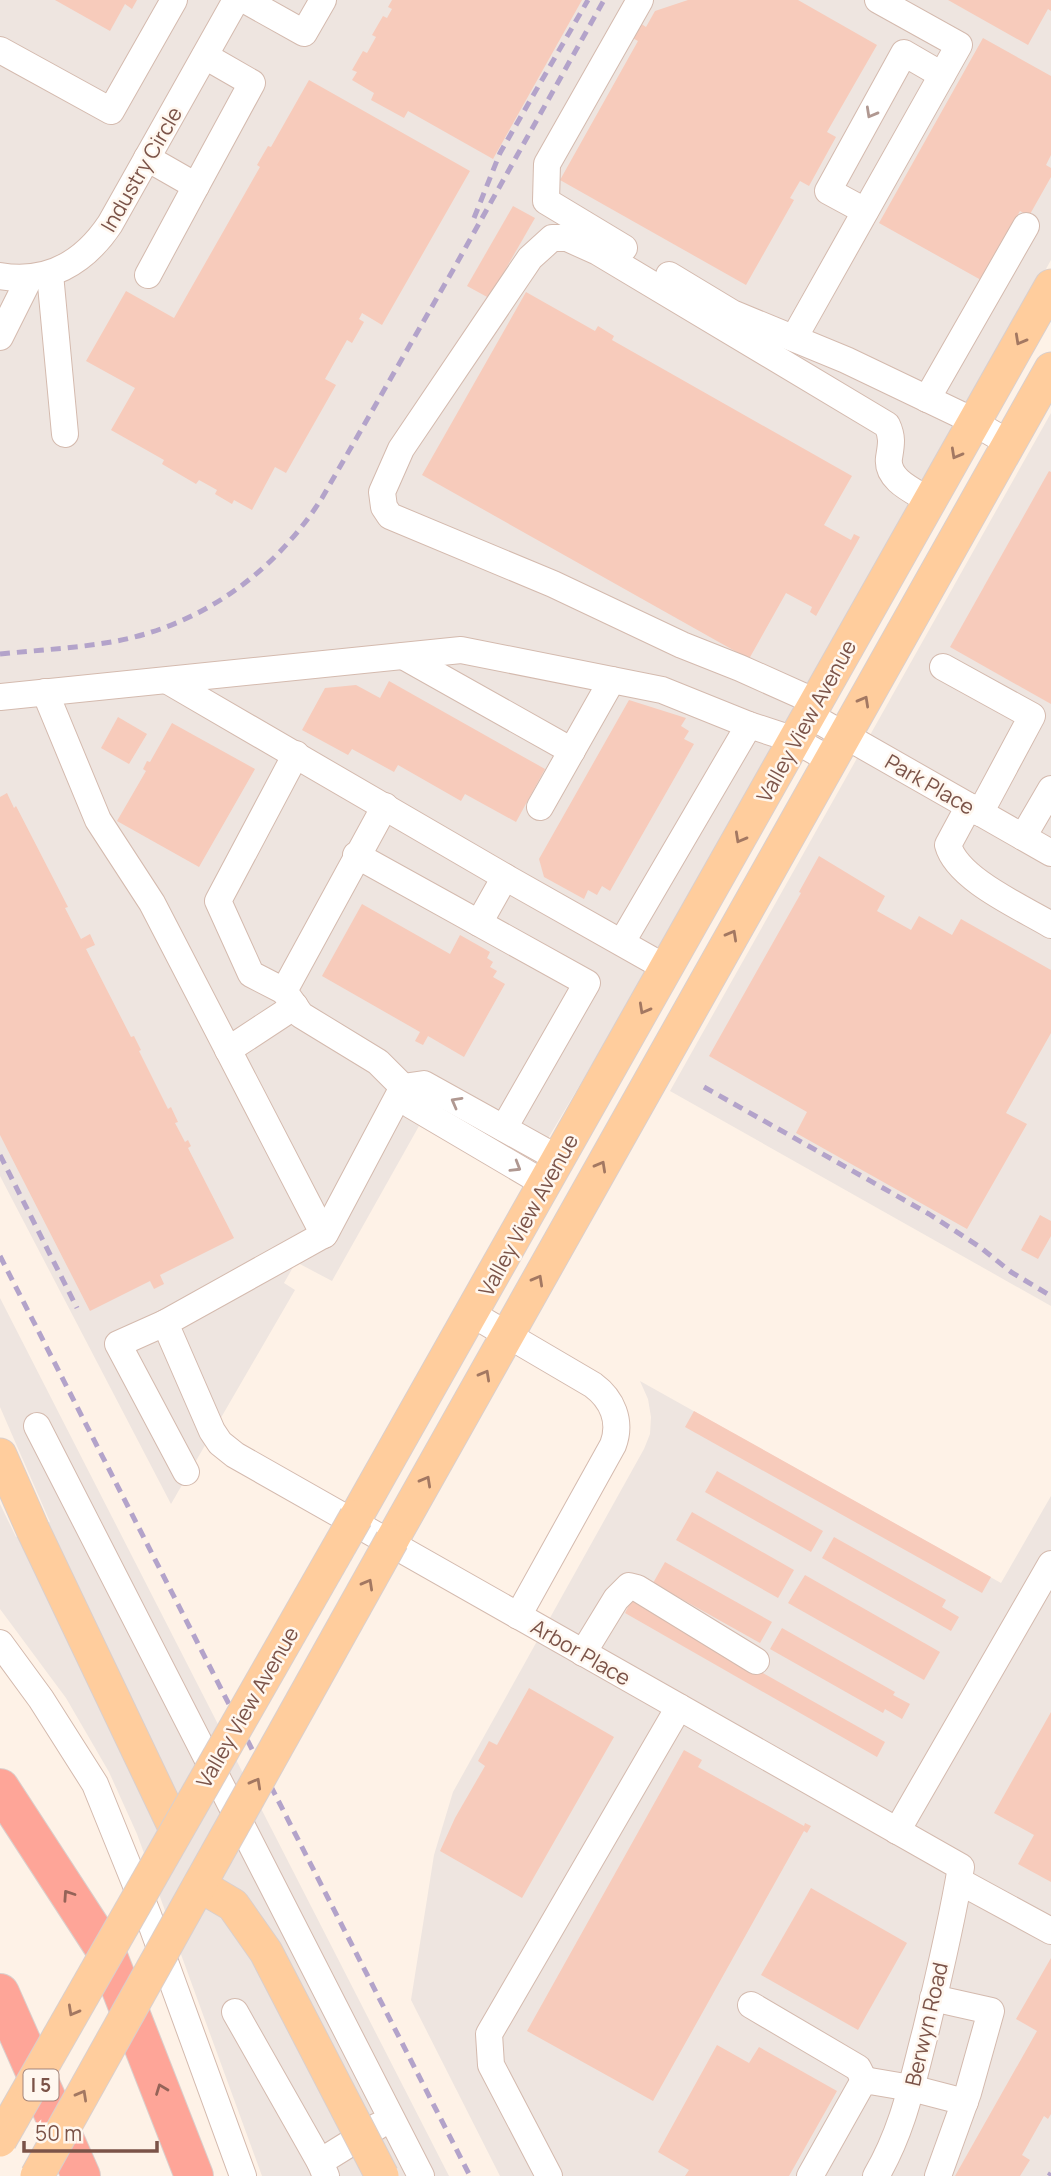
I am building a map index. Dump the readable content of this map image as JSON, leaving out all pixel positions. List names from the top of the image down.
{
  "streets": {
    "highway": ["I 5"],
    "main road": ["Valley View Avenue"],
    "street": [
      "Industry Circle",
      "Park Place",
      "Arbor Place",
      "Berwyn Road"
    ]
  },
  "crossings": [
    ["Valley View Avenue", "Park Place"],
    ["Valley View Avenue", "Arbor Place"],
    ["Arbor Place", "Berwyn Road"]
  ],
  "scale_bar": "50 m"
}
